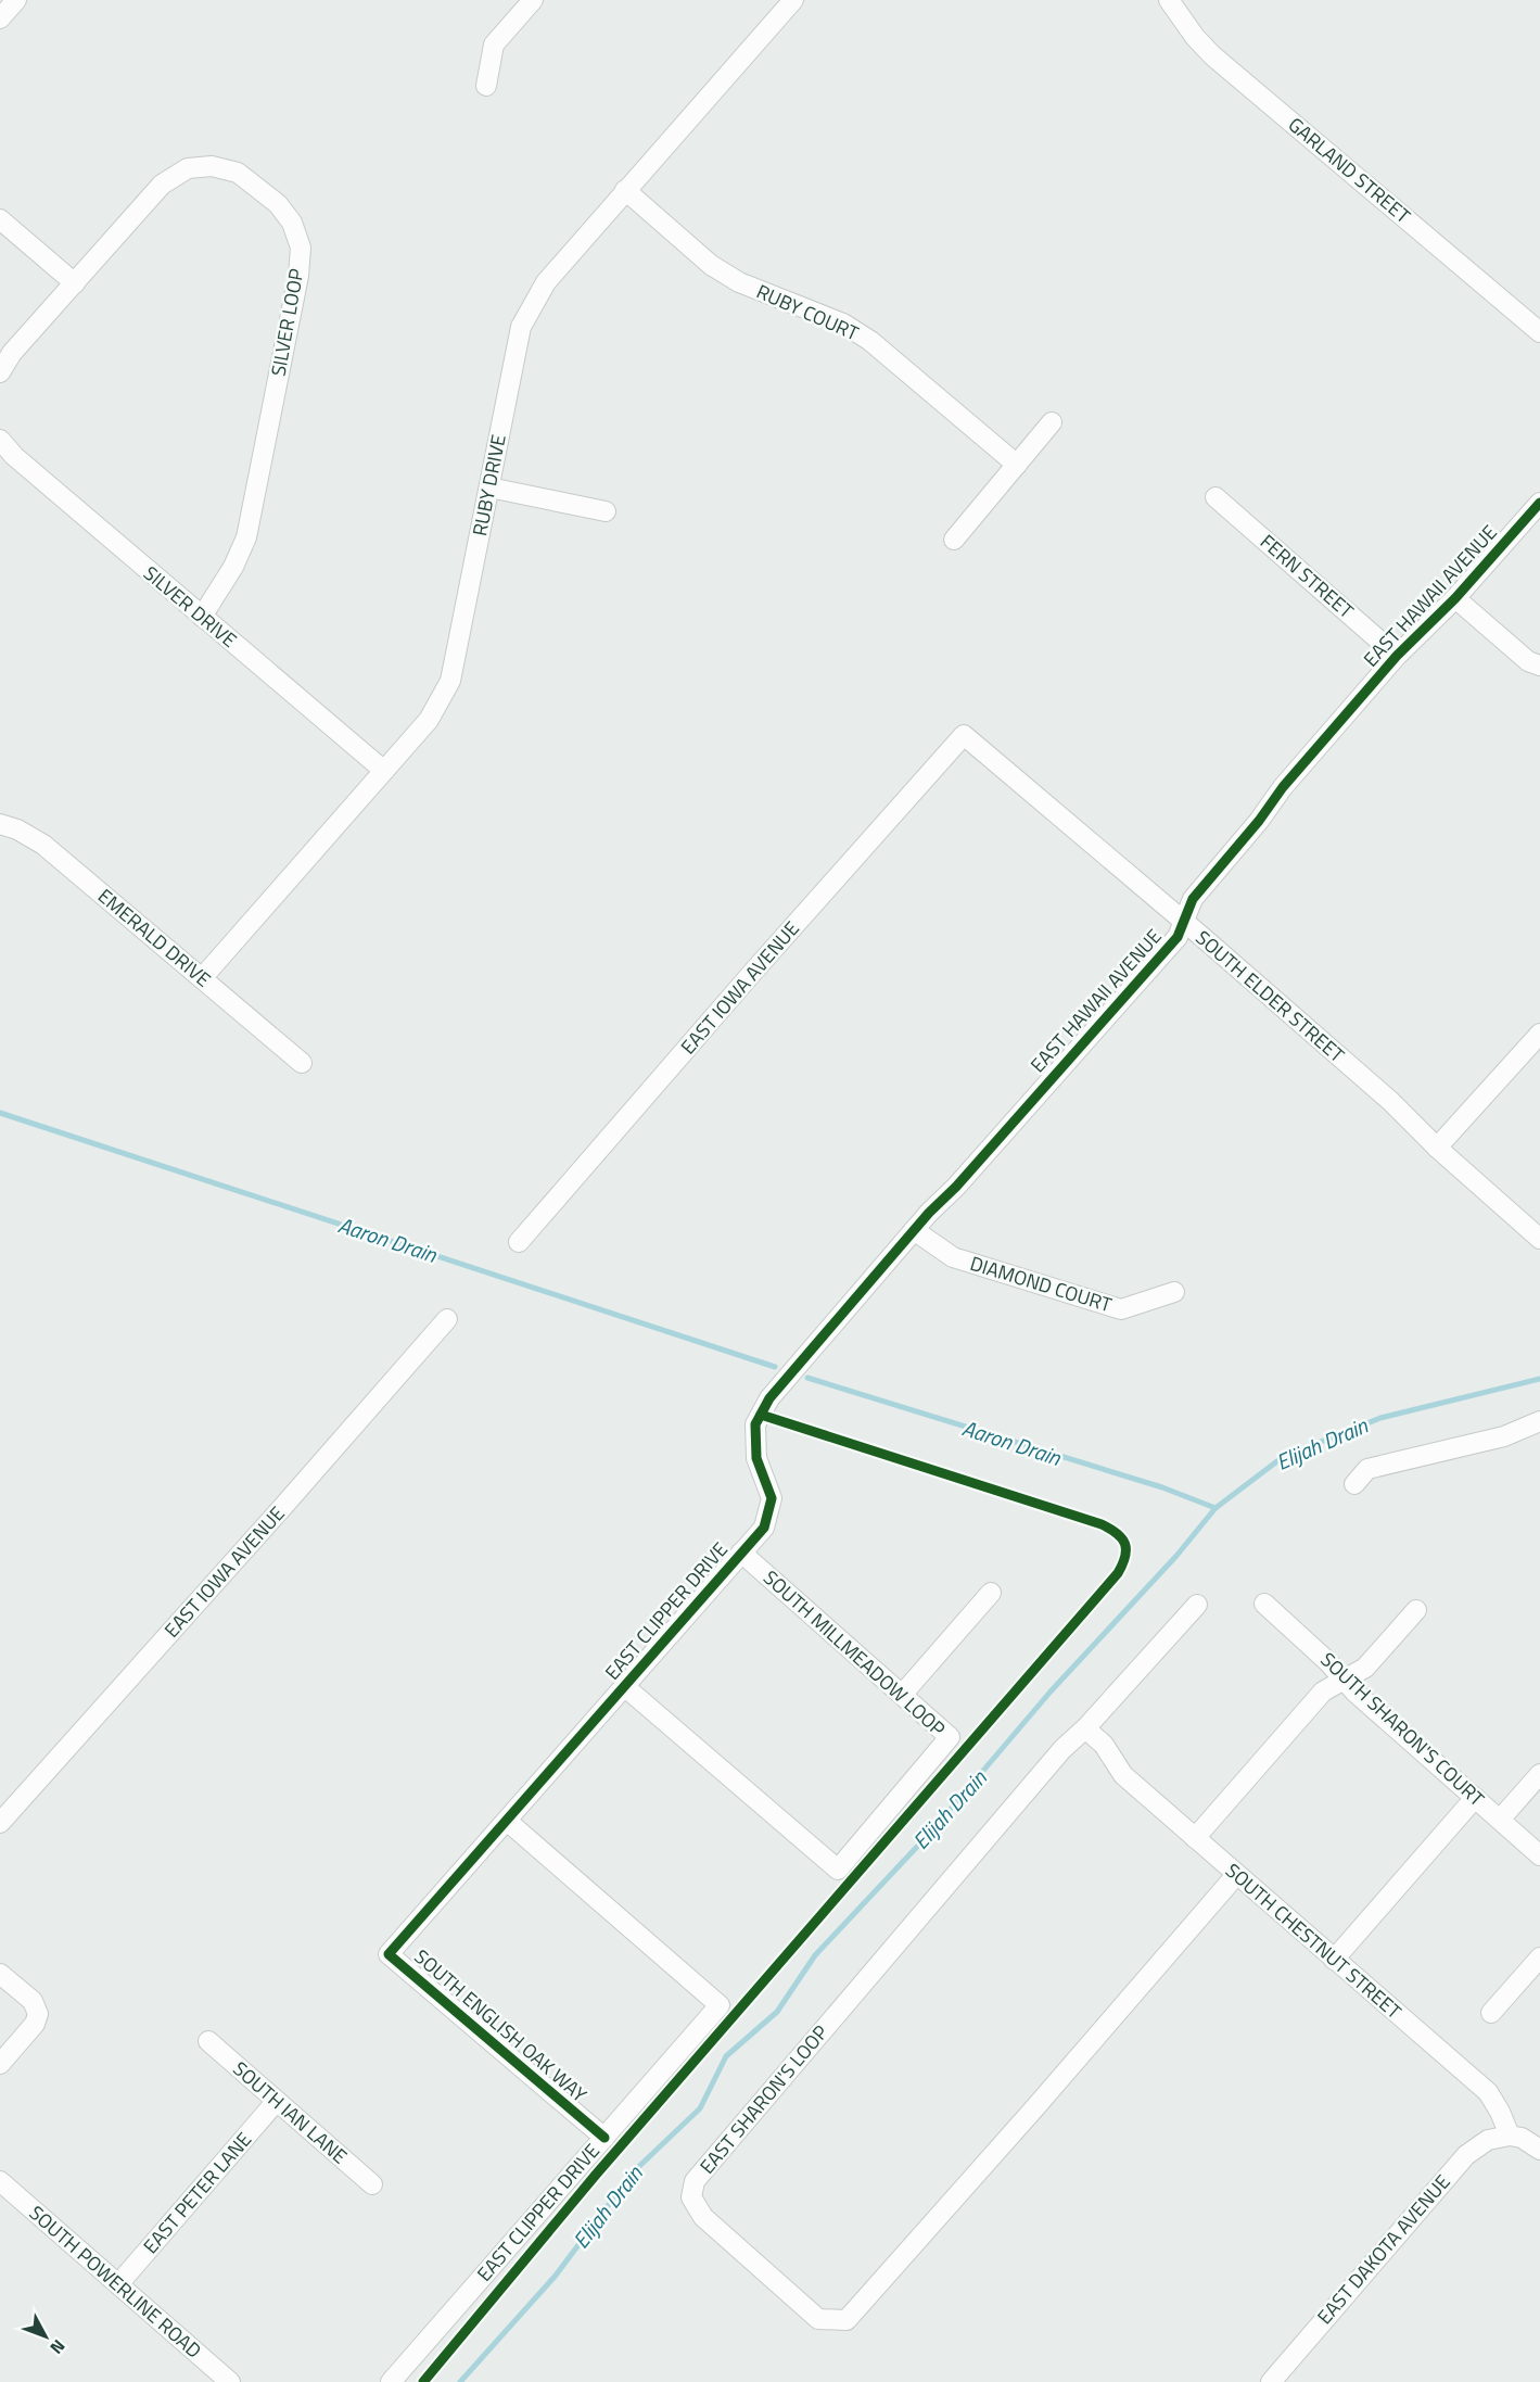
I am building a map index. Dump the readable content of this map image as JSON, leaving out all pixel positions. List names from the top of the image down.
{
  "streets": {
    "street": [
      "GARLAND STREET",
      "RUBY COURT",
      "SILVER LOOP",
      "RUBY DRIVE",
      "FERN STREET",
      "EAST HAWAII AVENUE",
      "SILVER DRIVE",
      "EMERALD DRIVE",
      "EAST IOWA AVENUE",
      "SOUTH ELDER STREET",
      "DIAMOND COURT",
      "EAST CLIPPER DRIVE",
      "SOUTH MILLMEADOW LOOP",
      "SOUTH SHARON'S COURT",
      "SOUTH CHESTNUT STREET",
      "SOUTH ENGLISH OAK WAY",
      "EAST SHARON'S LOOP",
      "SOUTH IAN LANE",
      "EAST PETER LANE",
      "EAST DAKOTA AVENUE",
      "SOUTH POWERLINE ROAD"
    ]
  },
  "crossings": [
    ["RUBY COURT", "RUBY DRIVE"],
    ["SILVER LOOP", "SILVER DRIVE"],
    ["RUBY DRIVE", "SILVER DRIVE"],
    ["RUBY DRIVE", "EMERALD DRIVE"],
    ["FERN STREET", "EAST HAWAII AVENUE"],
    ["EAST HAWAII AVENUE", "SOUTH ELDER STREET"],
    ["EAST HAWAII AVENUE", "DIAMOND COURT"],
    ["EAST HAWAII AVENUE", "EAST CLIPPER DRIVE"],
    ["EAST IOWA AVENUE", "SOUTH ELDER STREET"],
    ["EAST CLIPPER DRIVE", "SOUTH MILLMEADOW LOOP"],
    ["EAST CLIPPER DRIVE", "SOUTH ENGLISH OAK WAY"],
    ["SOUTH CHESTNUT STREET", "EAST SHARON'S LOOP"],
    ["SOUTH CHESTNUT STREET", "EAST DAKOTA AVENUE"],
    ["SOUTH IAN LANE", "EAST PETER LANE"],
    ["EAST PETER LANE", "SOUTH POWERLINE ROAD"]
  ],
  "water": ["Aaron Drain", "Elijah Drain"],
  "north": "bottom right"
}
